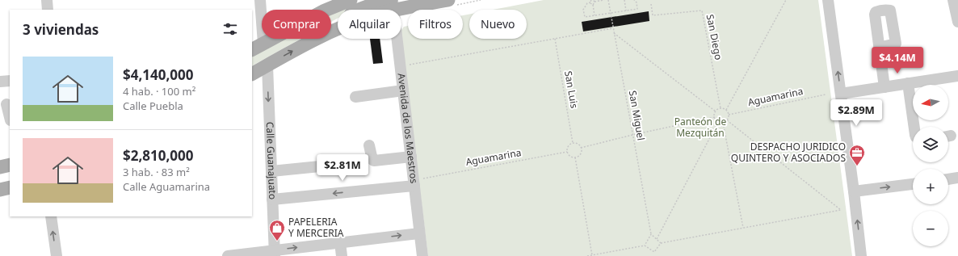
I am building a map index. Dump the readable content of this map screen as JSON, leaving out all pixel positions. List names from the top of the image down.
{
  "streets": {
    "street": ["Avenida de los Maestros", "Calle Guanajuato"],
    "path": [
      "San Diego",
      "San Luis",
      "Aguamarina",
      "San Miguel"
    ]
  },
  "crossings": [
    ["San Diego", "Aguamarina"],
    ["San Luis", "Aguamarina"]
  ],
  "one_way": ["Calle Guanajuato"],
  "parks": ["Panteón de Mezquitán"],
  "places": {
    "office": ["DESPACHO JURIDICO QUINTERO Y ASOCIADOS"],
    "shop": ["PAPELERIA Y MERCERIA"]
  },
  "north": "left",
  "page": {
    "chip": [
      "Comprar",
      "Alquilar",
      "Filtros",
      "Nuevo"
    ],
    "heading": "3 viviendas",
    "price": ["$4.14M", "$2.89M", "$2.81M"],
    "list": [
      {
        "name": "$4,140,000",
        "note": "4 hab. · 100 m² · Calle Puebla"
      },
      {
        "name": "$2,810,000",
        "note": "3 hab. · 83 m² · Calle Aguamarina"
      }
    ],
    "map_buttons": ["+", "−"]
  }
}
